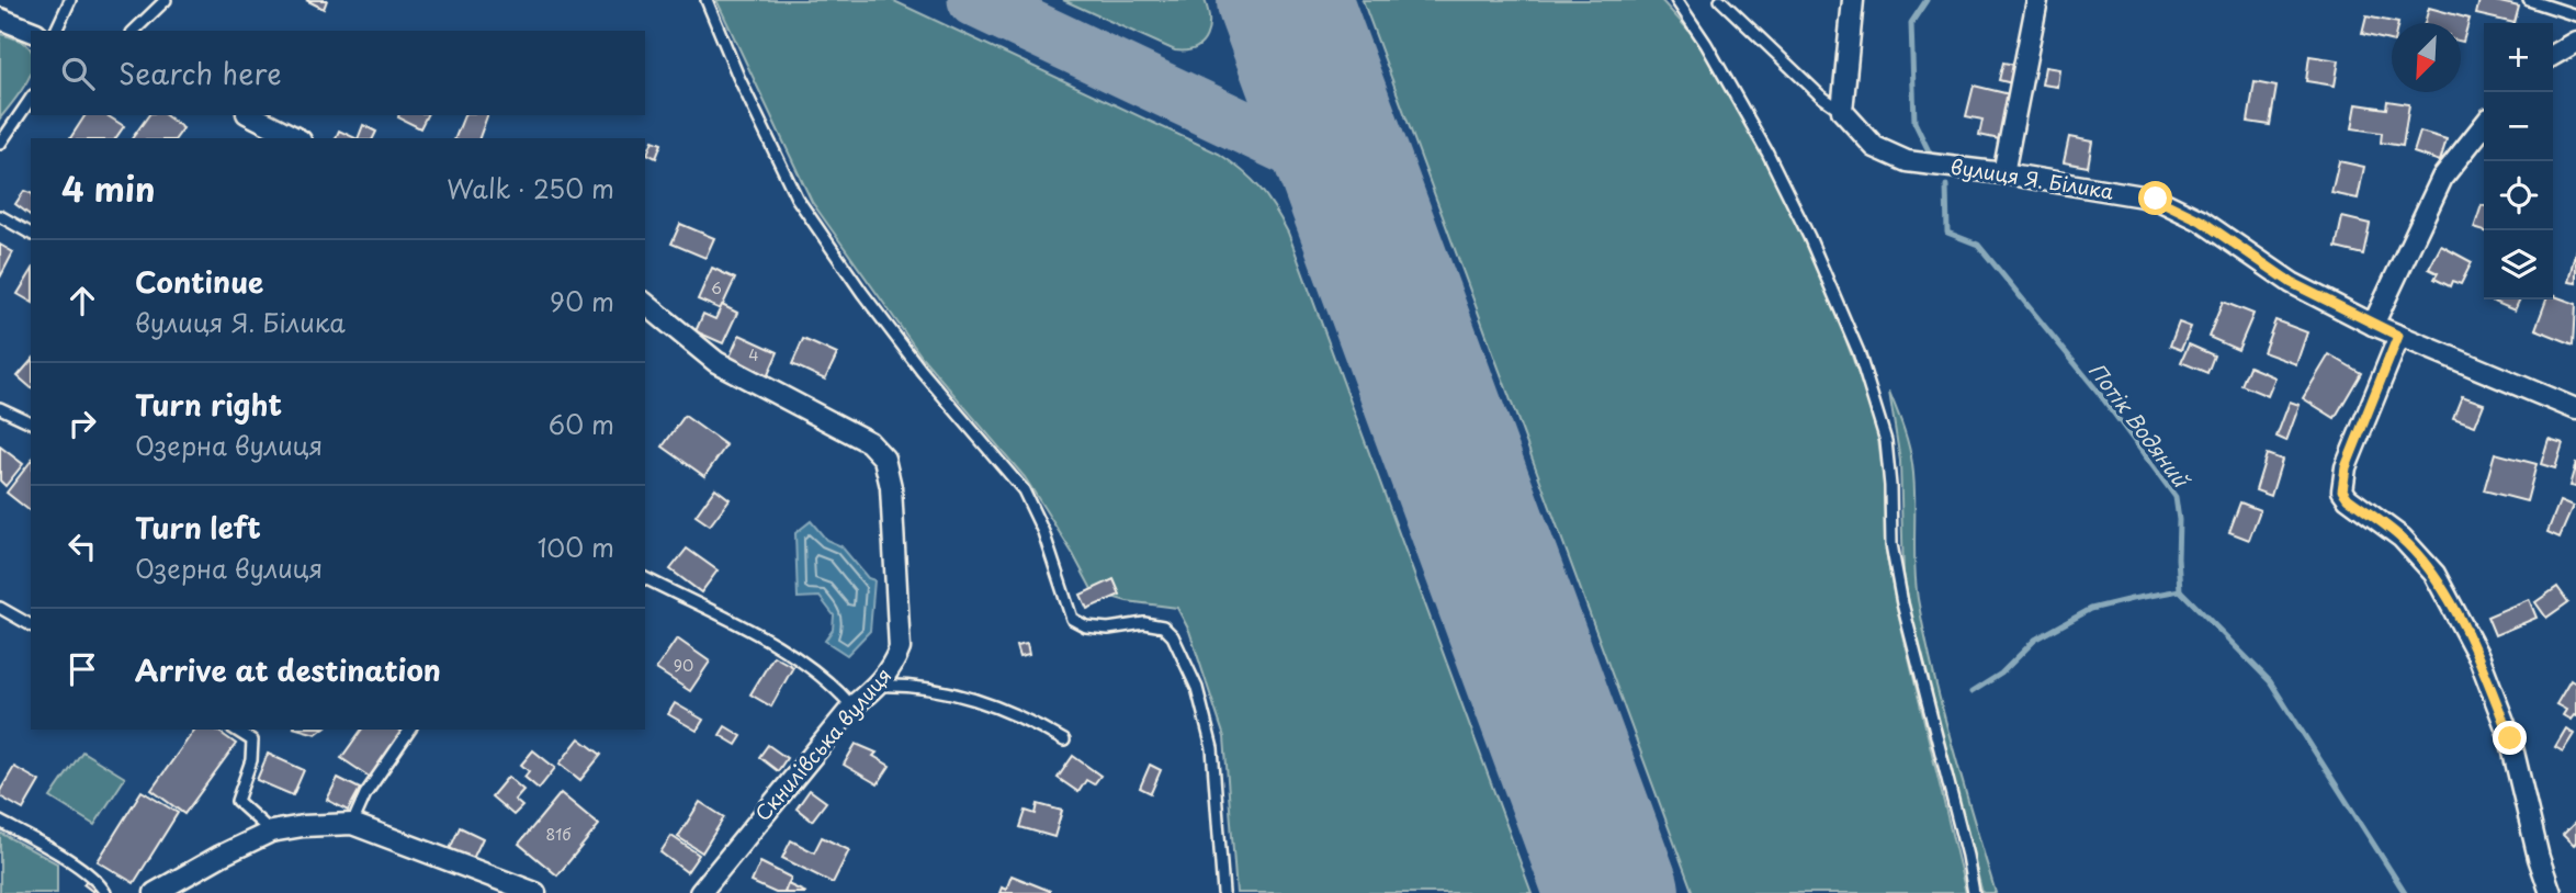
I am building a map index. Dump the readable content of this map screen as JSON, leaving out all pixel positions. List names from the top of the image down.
{
  "streets": {
    "street": ["вулиця Я. Білика", "Скнилівська вулиця"]
  },
  "water": ["Потік Водяний"],
  "house_numbers": [
    "6",
    "4",
    "90",
    "81б"
  ],
  "north": "bottom left",
  "page": {
    "map_buttons": ["+", "−"],
    "search": "Search here",
    "heading": ["4 min", "Walk · 250 m"],
    "list": [
      ["Continue", "вулиця Я. Білика", "90 m"],
      ["Turn right", "Озерна вулиця", "60 m"],
      ["Turn left", "Озерна вулиця", "100 m"],
      "Arrive at destination"
    ]
  }
}
